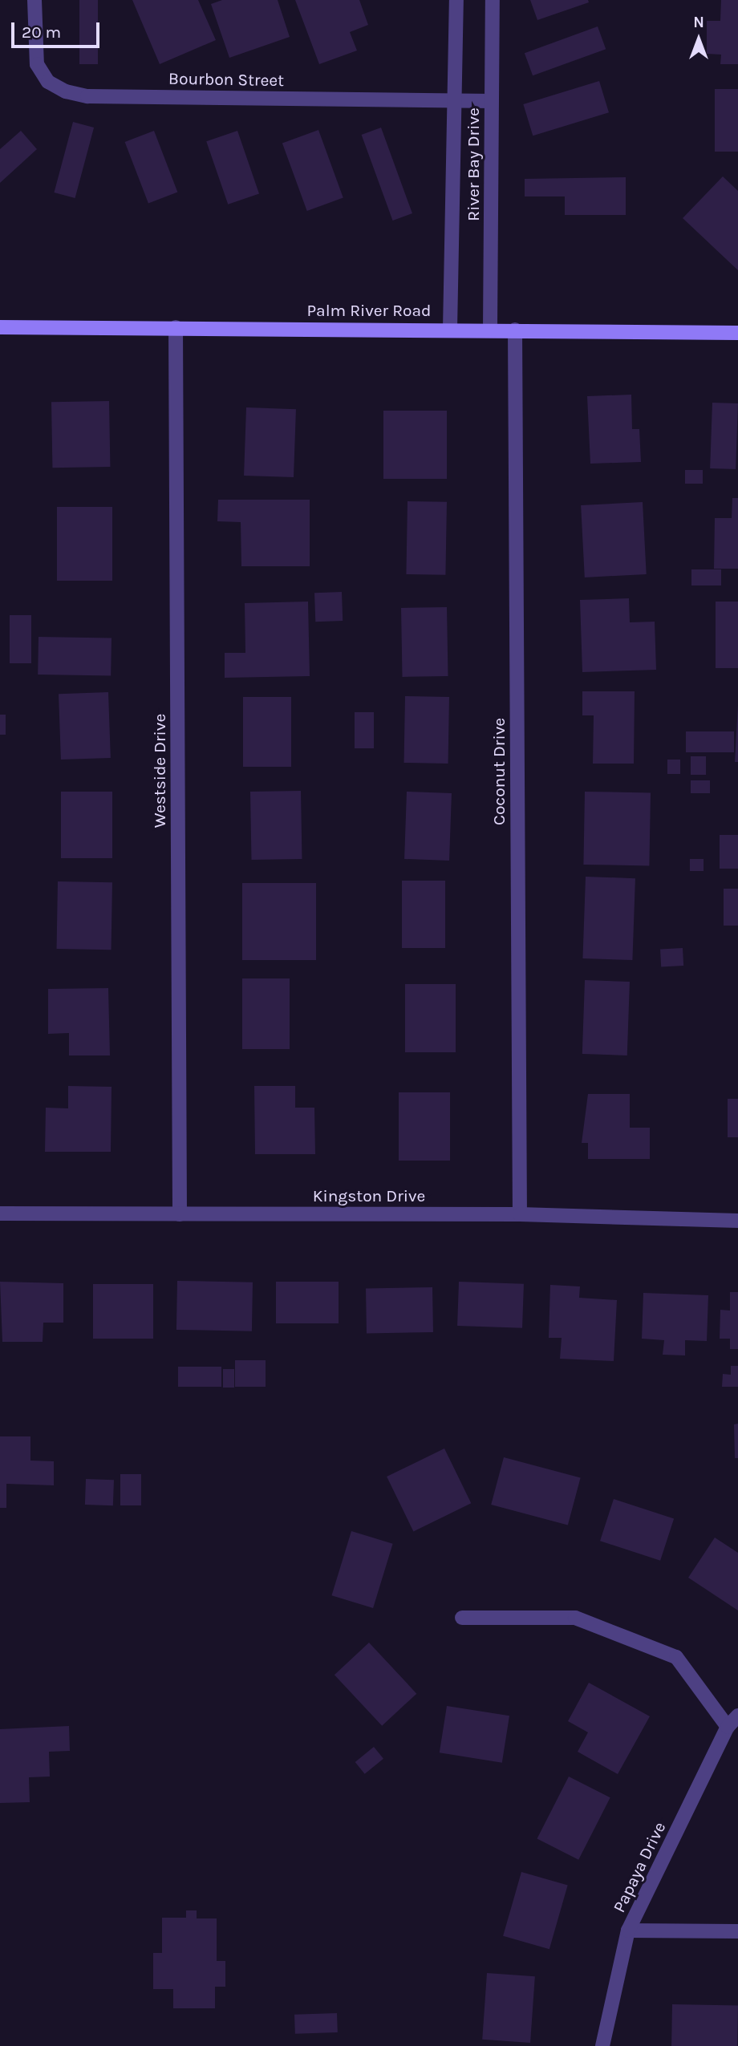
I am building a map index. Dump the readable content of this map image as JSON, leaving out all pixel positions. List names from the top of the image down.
{
  "streets": {
    "street": [
      "Bourbon Street",
      "River Bay Drive",
      "Palm River Road",
      "Westside Drive",
      "Coconut Drive",
      "Kingston Drive",
      "Papaya Drive"
    ]
  },
  "crossings": [
    ["Bourbon Street", "River Bay Drive"],
    ["River Bay Drive", "Palm River Road"],
    ["Palm River Road", "Westside Drive"],
    ["Palm River Road", "Coconut Drive"],
    ["Westside Drive", "Kingston Drive"],
    ["Coconut Drive", "Kingston Drive"]
  ],
  "scale_bar": "20 m",
  "north": "top"
}
